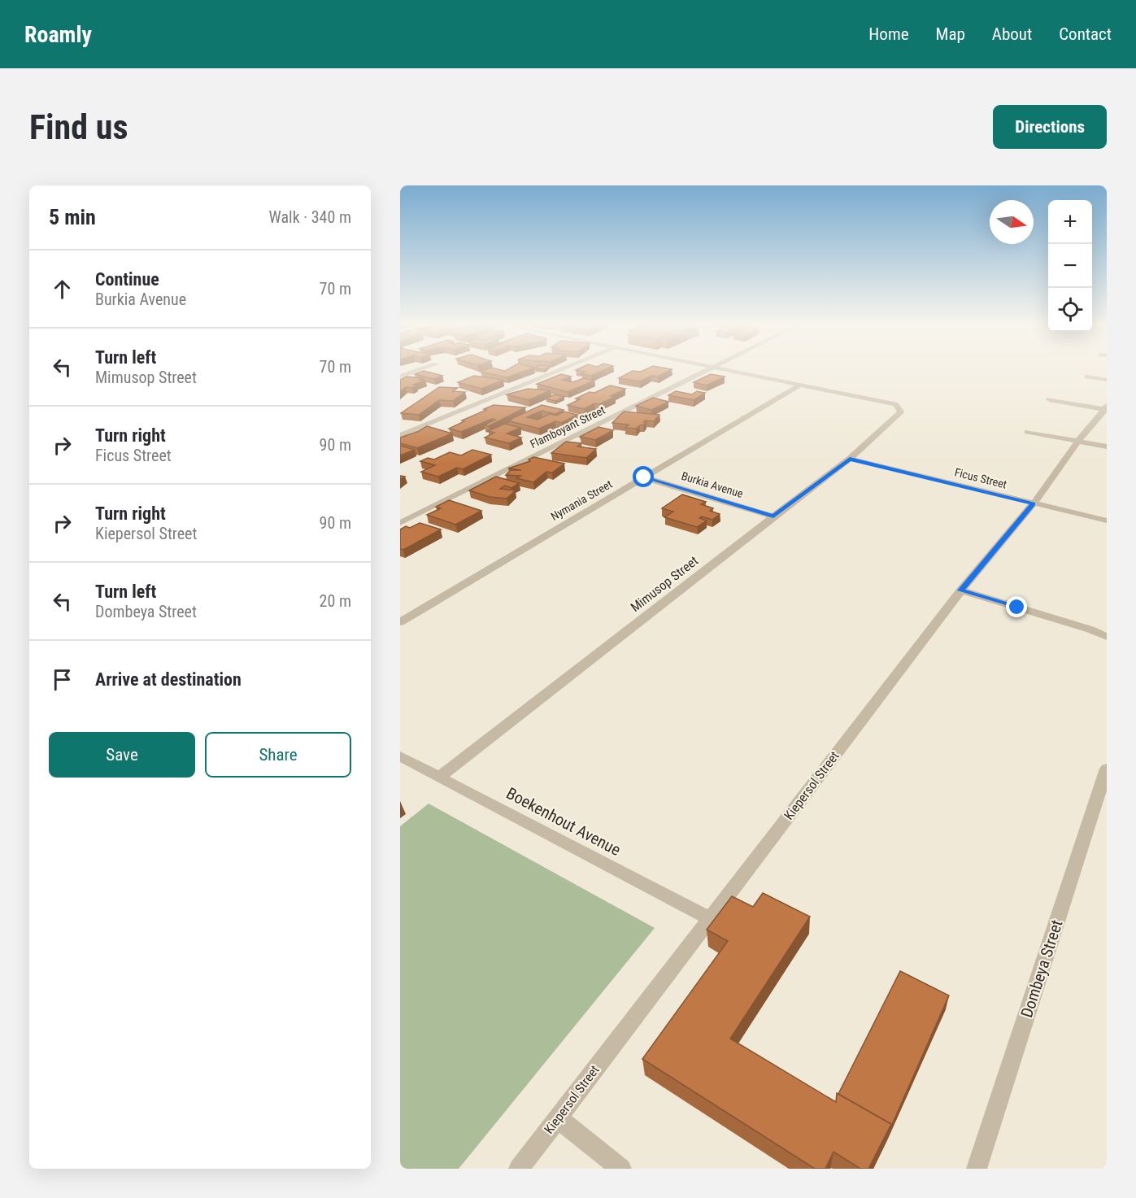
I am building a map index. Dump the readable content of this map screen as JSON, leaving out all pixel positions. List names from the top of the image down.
{
  "streets": {
    "street": [
      "Flamboyant Street",
      "Ficus Street",
      "Burkia Avenue",
      "Nymania Street",
      "Mimusop Street",
      "Kiepersol Street",
      "Boekenhout Avenue",
      "Dombeya Street"
    ]
  },
  "crossings": [
    ["Ficus Street", "Mimusop Street"],
    ["Ficus Street", "Kiepersol Street"],
    ["Burkia Avenue", "Nymania Street"],
    ["Burkia Avenue", "Mimusop Street"],
    ["Nymania Street", "Mimusop Street"],
    ["Mimusop Street", "Boekenhout Avenue"],
    ["Kiepersol Street", "Boekenhout Avenue"]
  ],
  "north": "right",
  "page": {
    "header": "Roamly",
    "nav": [
      "Home",
      "Map",
      "About",
      "Contact"
    ],
    "buttons": [
      "Directions",
      ["Save", "Share"]
    ],
    "title": "Find us",
    "heading": ["5 min", "Walk · 340 m"],
    "map_buttons": ["+", "−"],
    "list": [
      ["Continue", "Burkia Avenue", "70 m"],
      ["Turn left", "Mimusop Street", "70 m"],
      ["Turn right", "Ficus Street", "90 m"],
      ["Turn right", "Kiepersol Street", "90 m"],
      ["Turn left", "Dombeya Street", "20 m"],
      "Arrive at destination"
    ]
  }
}
